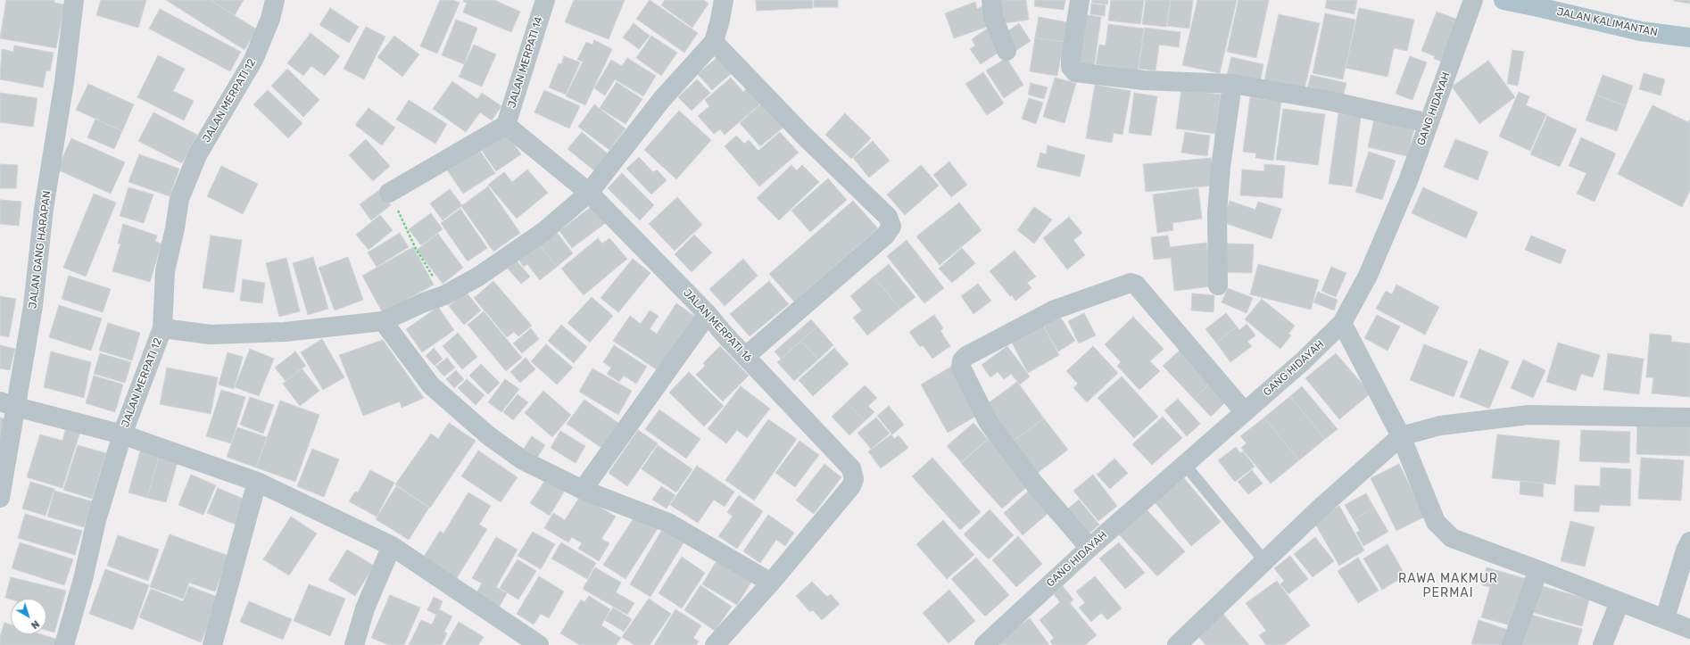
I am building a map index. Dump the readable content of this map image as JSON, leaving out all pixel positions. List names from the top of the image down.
{
  "streets": {
    "main road": ["JALAN KALIMANTAN"],
    "street": [
      "JALAN MERPATI 14",
      "JALAN MERPATI 12",
      "GANG HIDAYAH",
      "JALAN GANG HARAPAN",
      "JALAN MERPATI 16"
    ]
  },
  "crossings": [
    ["JALAN MERPATI 14", "JALAN MERPATI 16"]
  ],
  "districts": ["RAWA MAKMUR PERMAI"],
  "north": "bottom right"
}
